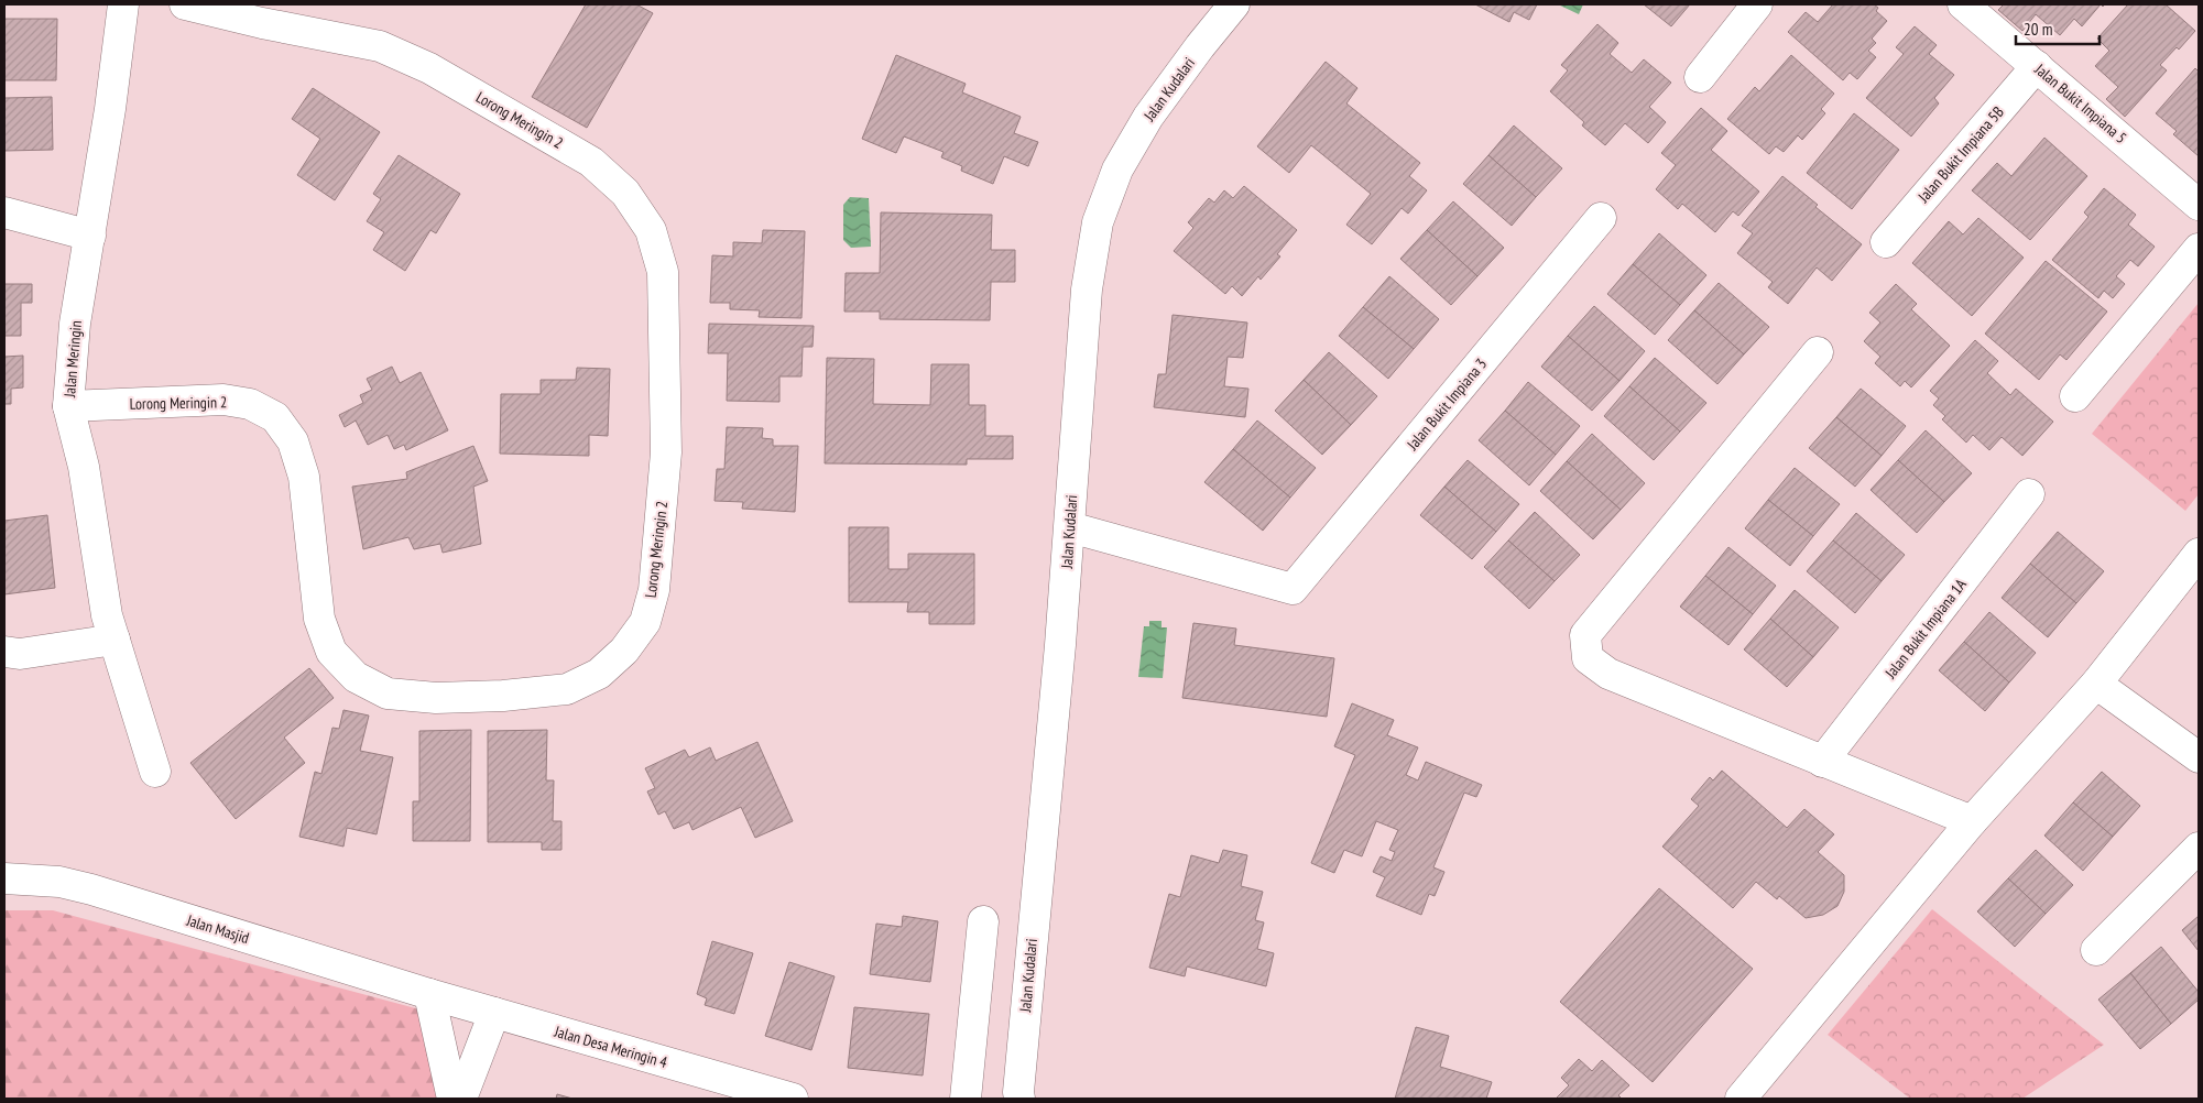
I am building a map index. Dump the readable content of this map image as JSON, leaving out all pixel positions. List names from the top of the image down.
{
  "streets": {
    "street": [
      "Jalan Kudalari",
      "Jalan Bukit Impiana 5",
      "Lorong Meringin 2",
      "Jalan Bukit Impiana 5B",
      "Jalan Meringin",
      "Jalan Bukit Impiana 3",
      "Jalan Bukit Impiana 1A",
      "Jalan Masjid",
      "Jalan Desa Meringin 4"
    ]
  },
  "crossings": [
    ["Jalan Kudalari", "Jalan Bukit Impiana 3"],
    ["Jalan Bukit Impiana 5", "Jalan Bukit Impiana 5B"],
    ["Lorong Meringin 2", "Jalan Meringin"],
    ["Jalan Masjid", "Jalan Desa Meringin 4"]
  ],
  "scale_bar": "20 m"
}
